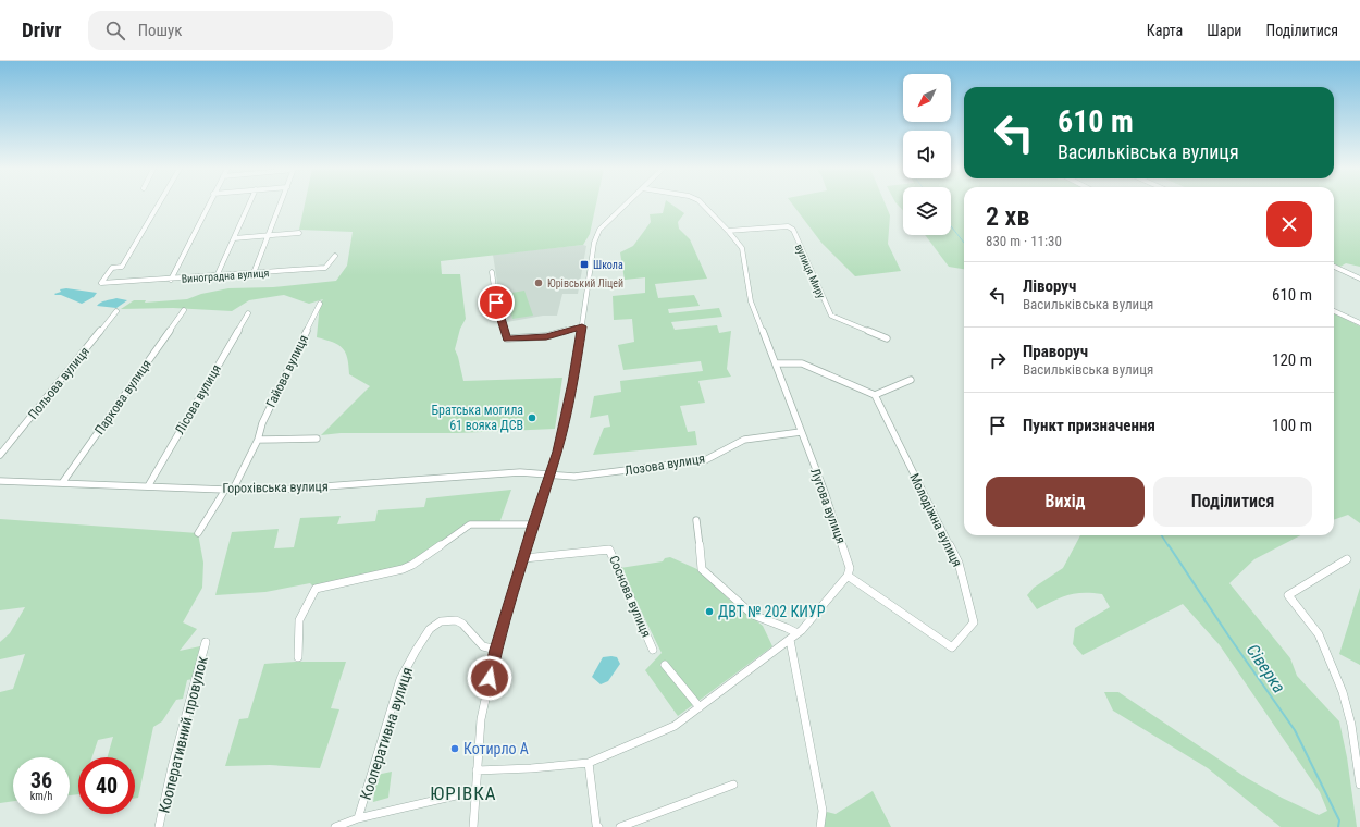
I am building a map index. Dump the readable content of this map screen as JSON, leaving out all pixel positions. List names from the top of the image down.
{
  "streets": {
    "street": [
      "вулиця Миру",
      "Виноградна вулиця",
      "Гайова вулиця",
      "Польова вулиця",
      "Паркова вулиця",
      "Лісова вулиця",
      "Лозова вулиця",
      "Горохівська вулиця",
      "Лугова вулиця",
      "Молодіжна вулиця",
      "Соснова вулиця",
      "Кооперативна вулиця",
      "Кооперативний провулок"
    ]
  },
  "crossings": [
    ["вулиця Миру", "Лугова вулиця"],
    ["Гайова вулиця", "Горохівська вулиця"],
    ["Паркова вулиця", "Горохівська вулиця"],
    ["Лісова вулиця", "Горохівська вулиця"],
    ["Лозова вулиця", "Горохівська вулиця"],
    ["Лозова вулиця", "Лугова вулиця"],
    ["Лугова вулиця", "Молодіжна вулиця"]
  ],
  "districts": ["ЮРІВКА"],
  "water": ["Сіверка"],
  "places": {
    "transit": ["Школа"],
    "other": [
      "Юрівський Ліцей",
      "Братська могила 61 вояка ДСВ",
      "ДВТ № 202 КИУР",
      "Котирло А"
    ]
  },
  "north": "bottom left",
  "page": {
    "header": "Drivr",
    "search": "Пошук",
    "nav": ["Карта", "Шари", "Поділитися"],
    "turn": ["610 m", "Васильківська вулиця"],
    "heading": ["2 хв", "830 m · 11:30"],
    "list": [
      {
        "name": "Ліворуч",
        "note": "Васильківська вулиця",
        "value": "610 m"
      },
      {
        "name": "Праворуч",
        "note": "Васильківська вулиця",
        "value": "120 m"
      },
      {
        "name": "Пункт призначення",
        "value": "100 m"
      }
    ],
    "buttons": ["Вихід", "Поділитися"],
    "speed": "36 km/h",
    "limit": "40"
  }
}
